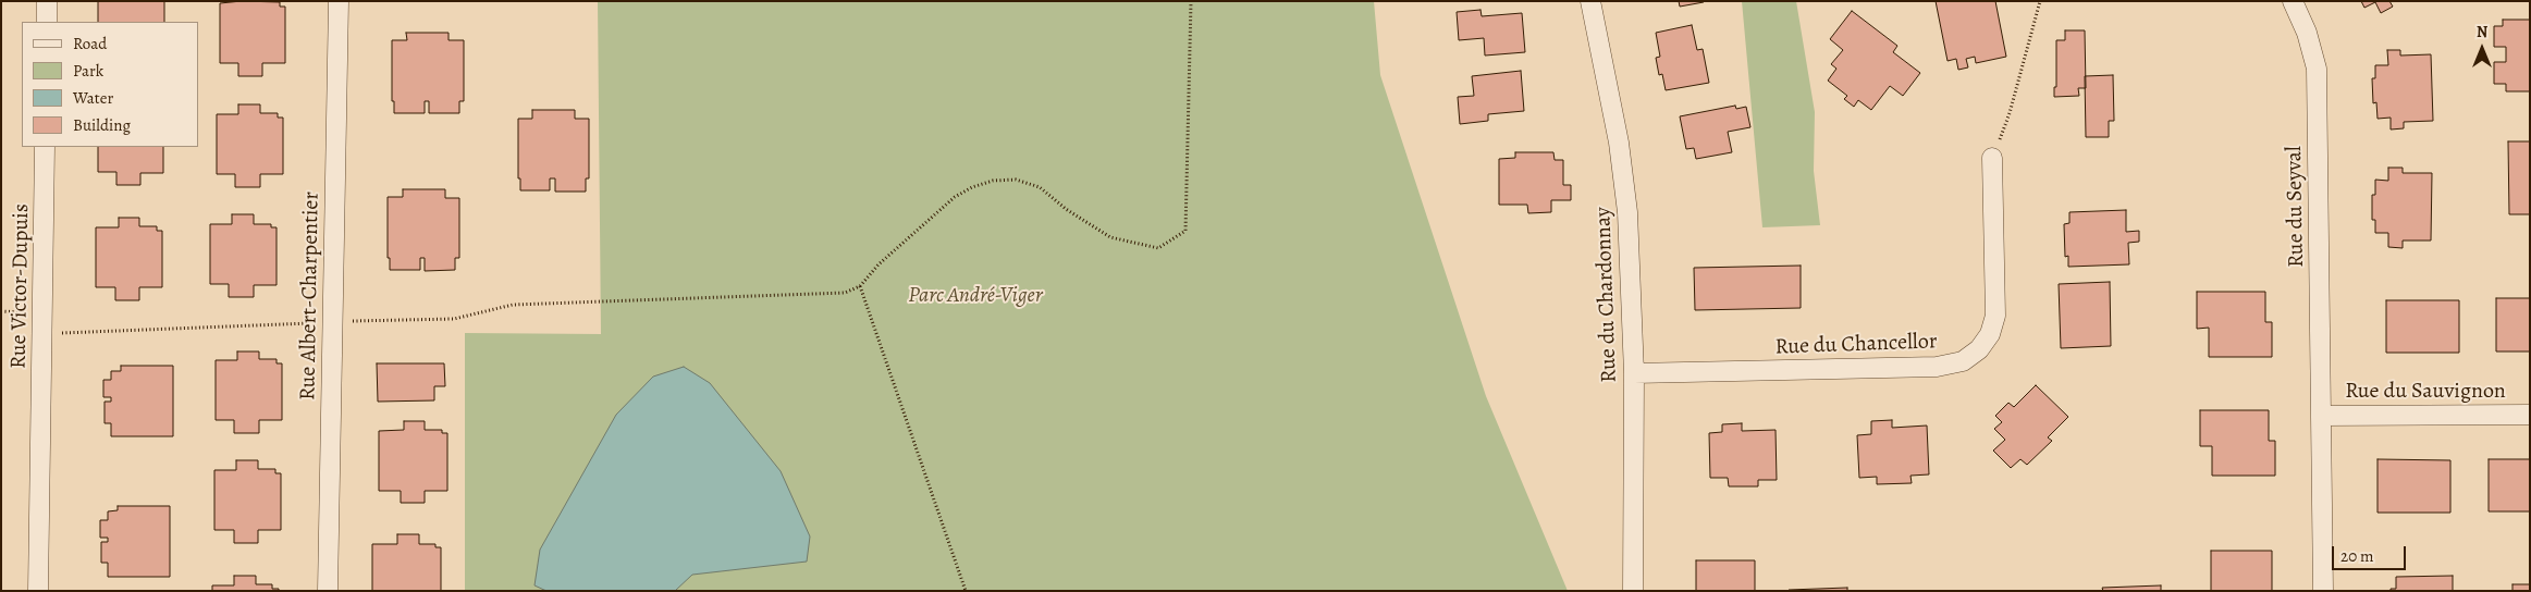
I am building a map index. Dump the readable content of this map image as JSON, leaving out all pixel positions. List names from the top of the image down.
{
  "streets": {
    "street": [
      "Rue du Seyval",
      "Rue Victor-Dupuis",
      "Rue du Chardonnay",
      "Rue Albert-Charpentier",
      "Rue du Chancellor",
      "Rue du Sauvignon"
    ]
  },
  "crossings": [
    ["Rue du Seyval", "Rue du Sauvignon"],
    ["Rue du Chardonnay", "Rue du Chancellor"]
  ],
  "parks": ["Parc André-Viger"],
  "legend": [
    "Road",
    "Park",
    "Water",
    "Building"
  ],
  "scale_bar": "20 m",
  "north": "top"
}
